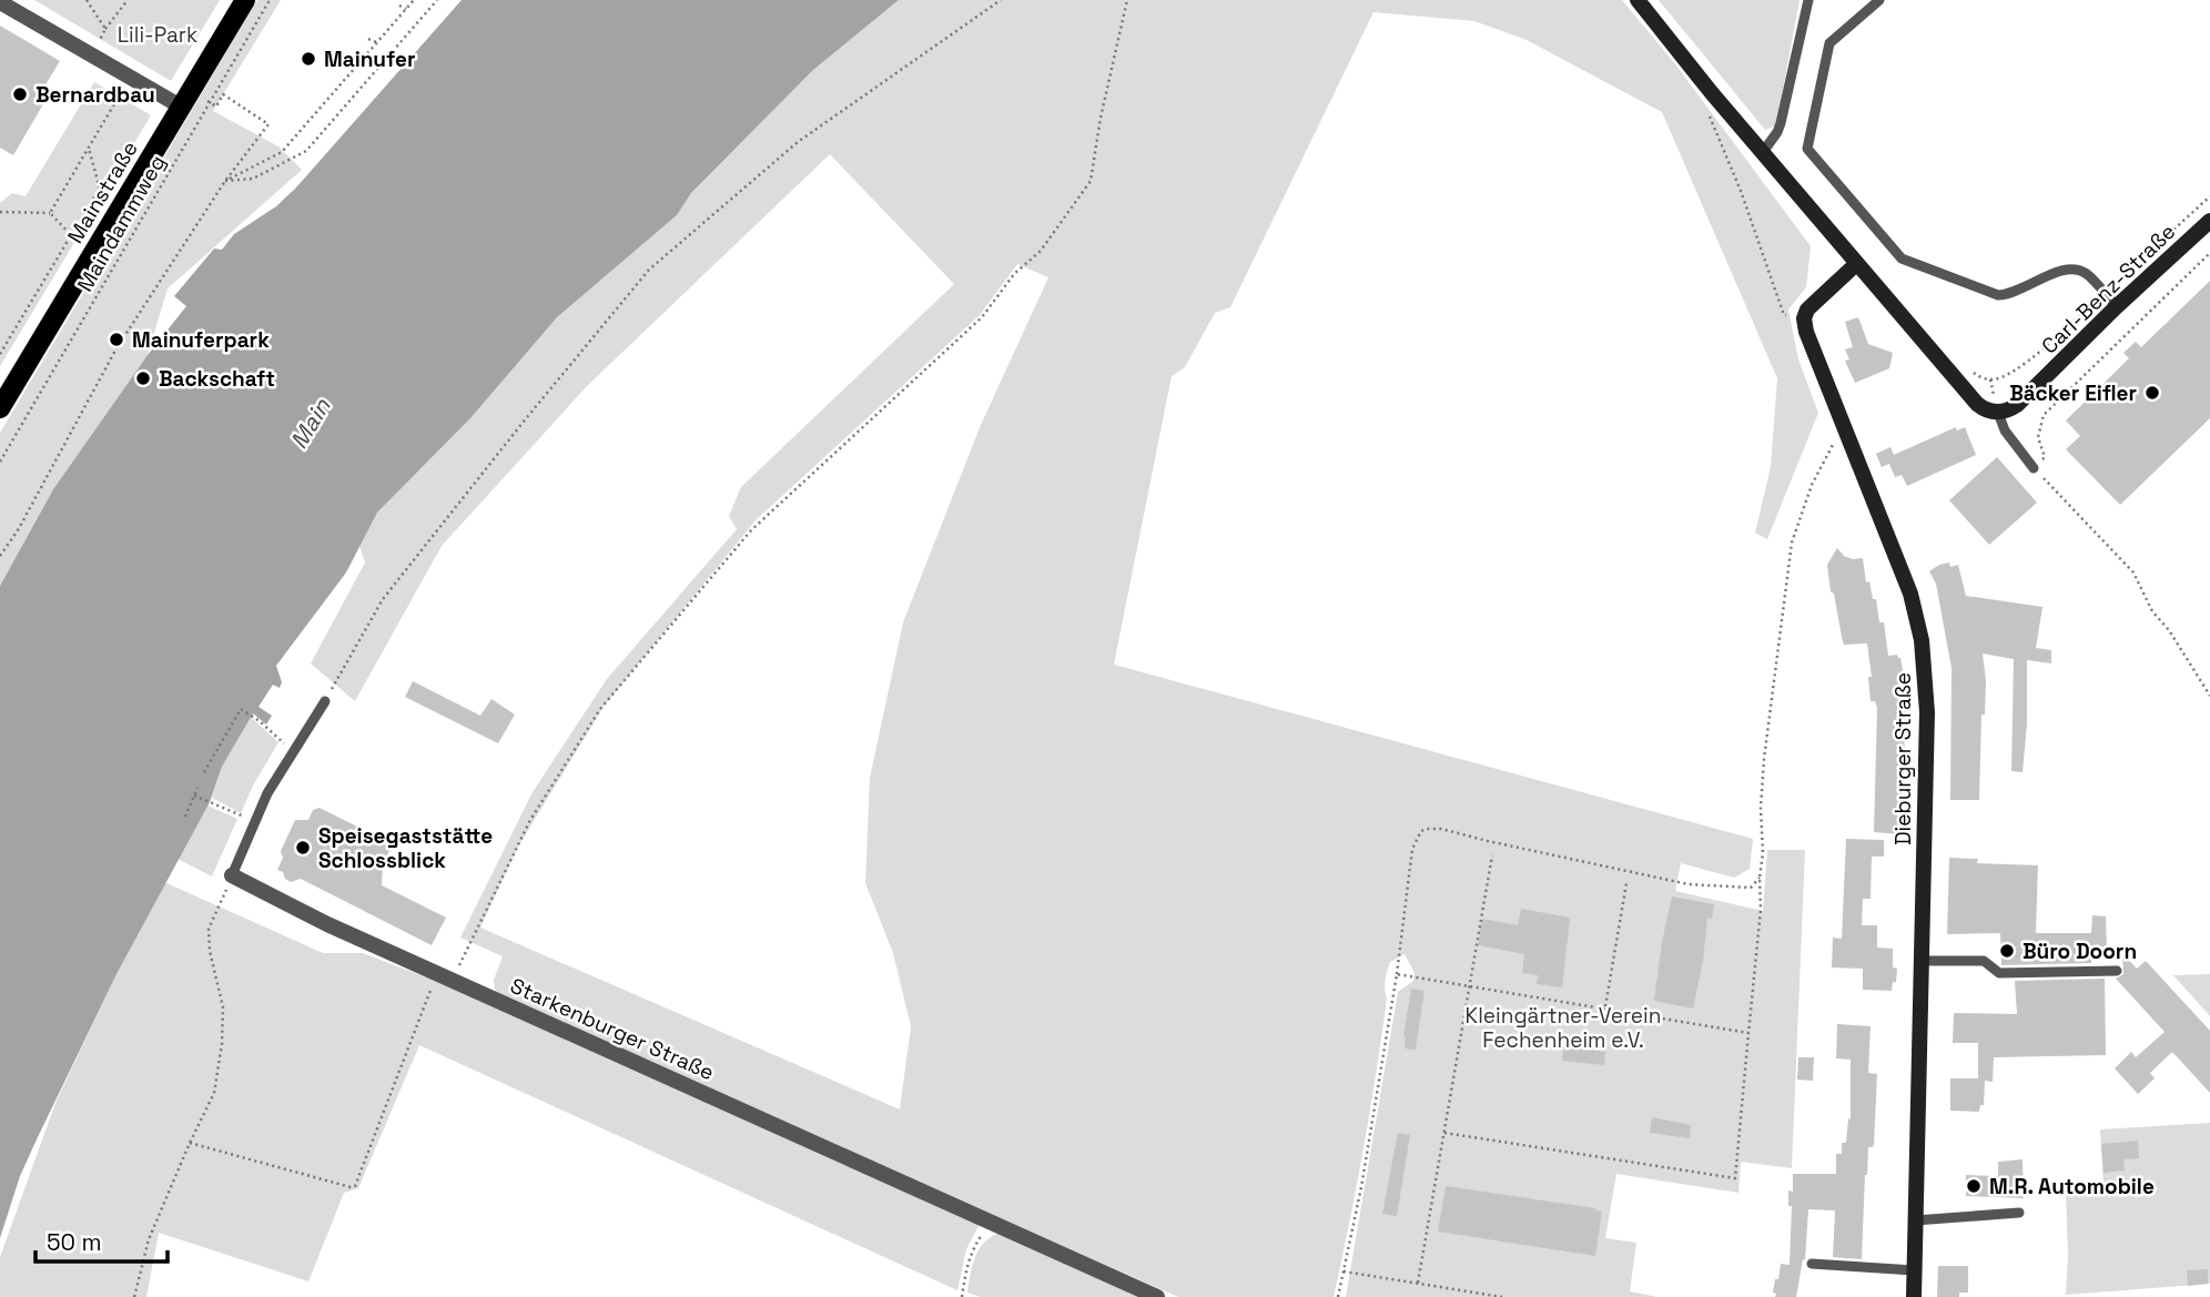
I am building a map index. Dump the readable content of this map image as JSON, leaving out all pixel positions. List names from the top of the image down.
{
  "streets": {
    "main road": ["Mainstraße"],
    "street": ["Carl-Benz-Straße", "Dieburger Straße", "Starkenburger Straße"],
    "path": ["Maindammweg"]
  },
  "water": ["Main"],
  "parks": ["Lili-Park", "Kleingärtner-Verein Fechenheim e.V."],
  "places": [
    "Mainufer",
    "Bernardbau",
    "Mainuferpark",
    "Backschaft",
    "Bäcker Eifler",
    "Speisegaststätte Schlossblick",
    "Büro Doorn",
    "M.R. Automobile"
  ],
  "scale_bar": "50 m"
}
